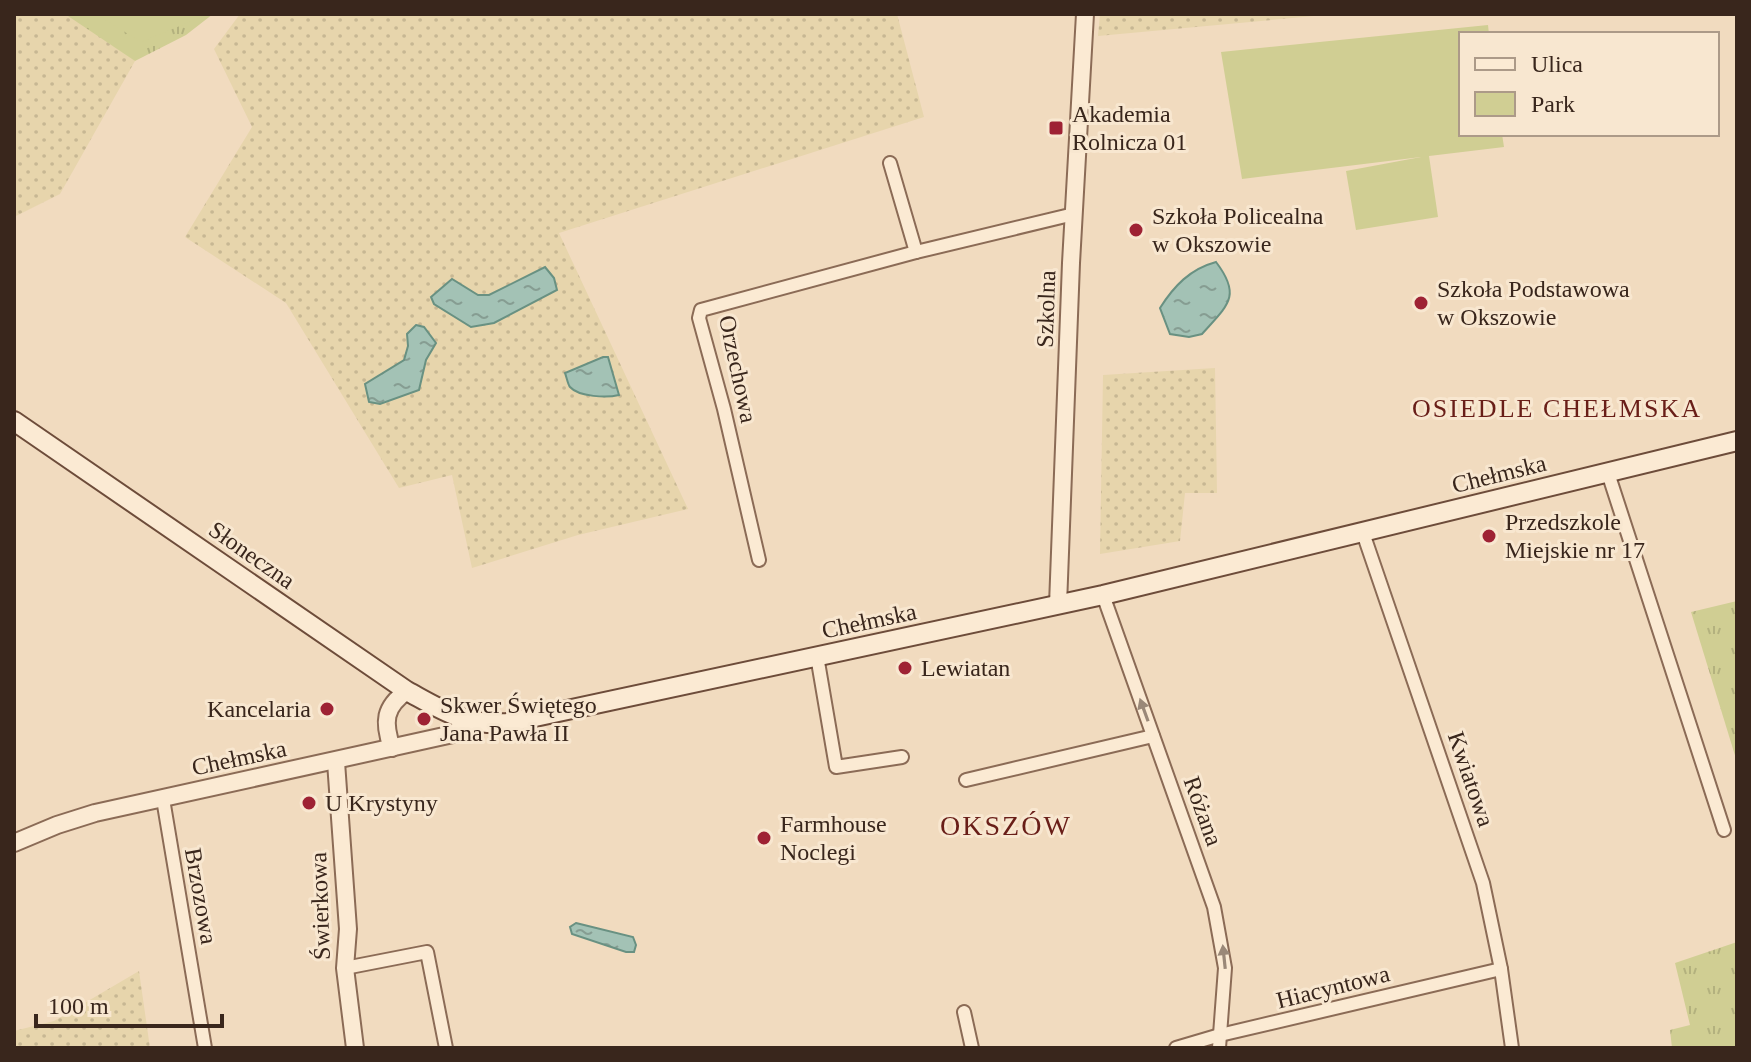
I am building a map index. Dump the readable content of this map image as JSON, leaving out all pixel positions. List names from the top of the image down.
{
  "streets": {
    "main road": ["Chełmska", "Słoneczna"],
    "street": [
      "Szkolna",
      "Orzechowa",
      "Kwiatowa",
      "Różana",
      "Brzozowa",
      "Świerkowa",
      "Hiacyntowa"
    ]
  },
  "crossings": [
    ["Szkolna", "Orzechowa"],
    ["Szkolna", "Chełmska"],
    ["Chełmska", "Słoneczna"],
    ["Chełmska", "Kwiatowa"],
    ["Chełmska", "Różana"],
    ["Chełmska", "Brzozowa"],
    ["Chełmska", "Świerkowa"],
    ["Kwiatowa", "Hiacyntowa"],
    ["Różana", "Hiacyntowa"]
  ],
  "one_way": ["Różana"],
  "districts": ["OSIEDLE CHEŁMSKA", "OKSZÓW"],
  "places": {
    "transit": ["Akademia Rolnicza 01"],
    "other": [
      "Szkoła Policealna w Okszowie",
      "Szkoła Podstawowa w Okszowie",
      "Przedszkole Miejskie nr 17",
      "Lewiatan",
      "Kancelaria",
      "Skwer Świętego Jana Pawła II",
      "U Krystyny",
      "Farmhouse Noclegi"
    ]
  },
  "legend": ["Ulica", "Park"],
  "scale_bar": "100 m"
}
